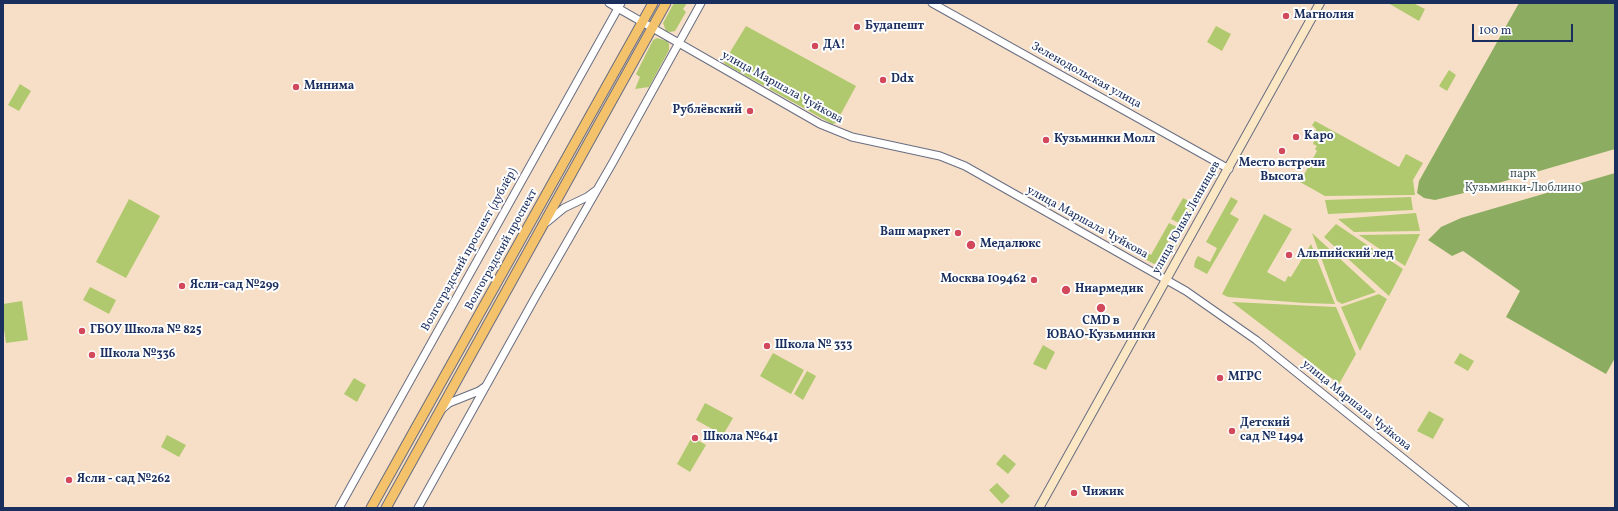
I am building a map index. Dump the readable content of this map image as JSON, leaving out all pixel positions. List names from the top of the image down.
{
  "streets": {
    "main road": ["улица Юных Ленинцев", "Волгоградский проспект"],
    "street": ["Зеленодольская улица", "улица Маршала Чуйкова", "Волгоградский проспект (дублёр)"]
  },
  "crossings": [
    ["Зеленодольская улица", "улица Юных Ленинцев"],
    ["улица Маршала Чуйкова", "улица Юных Ленинцев"],
    ["улица Маршала Чуйкова", "Волгоградский проспект (дублёр)"],
    ["улица Маршала Чуйкова", "Волгоградский проспект"]
  ],
  "parks": ["парк Кузьминки-Люблино"],
  "places": [
    "Магнолия",
    "Будапешт",
    "ДА!",
    "Ddx",
    "Минима",
    "Рублёвский",
    "Kapo",
    "Кузьминки Молл",
    "Место встречи Высота",
    "Ваш маркет",
    "Медалюкс",
    "Альпийский лед",
    "Москва 109462",
    "Ясли-сад №299",
    "Ниармедик",
    "CMD в ЮВАО-Кузьминки",
    "ГБОУ Школа № 825",
    "Школа № 333",
    "Школа №336",
    "МГРС",
    "Детский сад № 1494",
    "Школа №641",
    "Ясли - сад №262",
    "Чижик"
  ],
  "scale_bar": "100 m"
}
